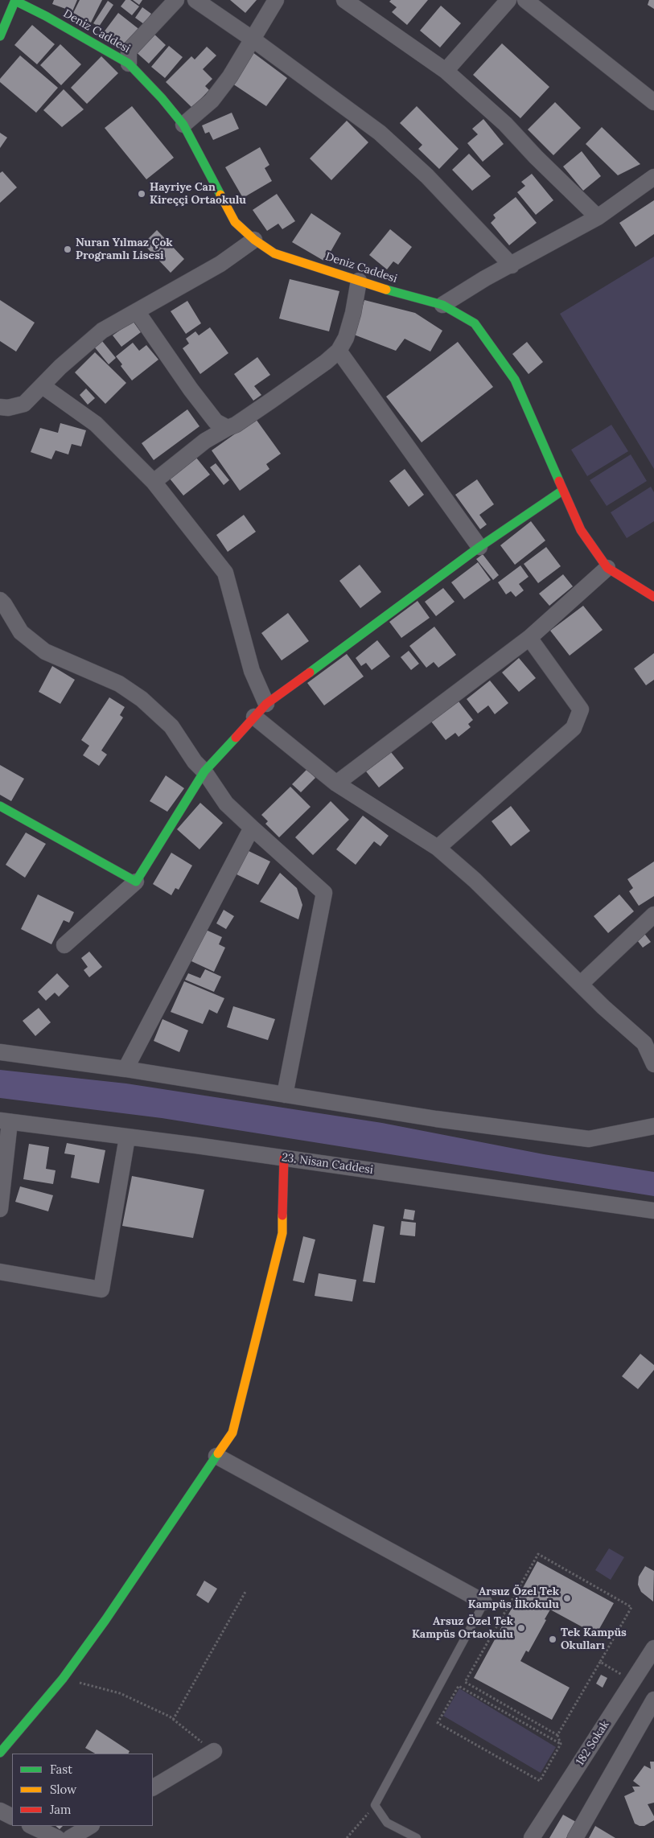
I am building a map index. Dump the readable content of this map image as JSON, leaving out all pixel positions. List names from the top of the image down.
{
  "streets": {
    "street": ["Deniz Caddesi", "23. Nisan Caddesi", "182 Sokak"]
  },
  "places": [
    "Hayriye Can Kireççi Ortaokulu",
    "Nuran Yılmaz Çok Programlı Lisesi",
    "Arsuz Özel Tek Kampüs İlkokulu",
    "Arsuz Özel Tek Kampüs Ortaokulu",
    "Tek Kampüs Okulları"
  ],
  "legend": ["Fast", "Slow", "Jam"]
}
